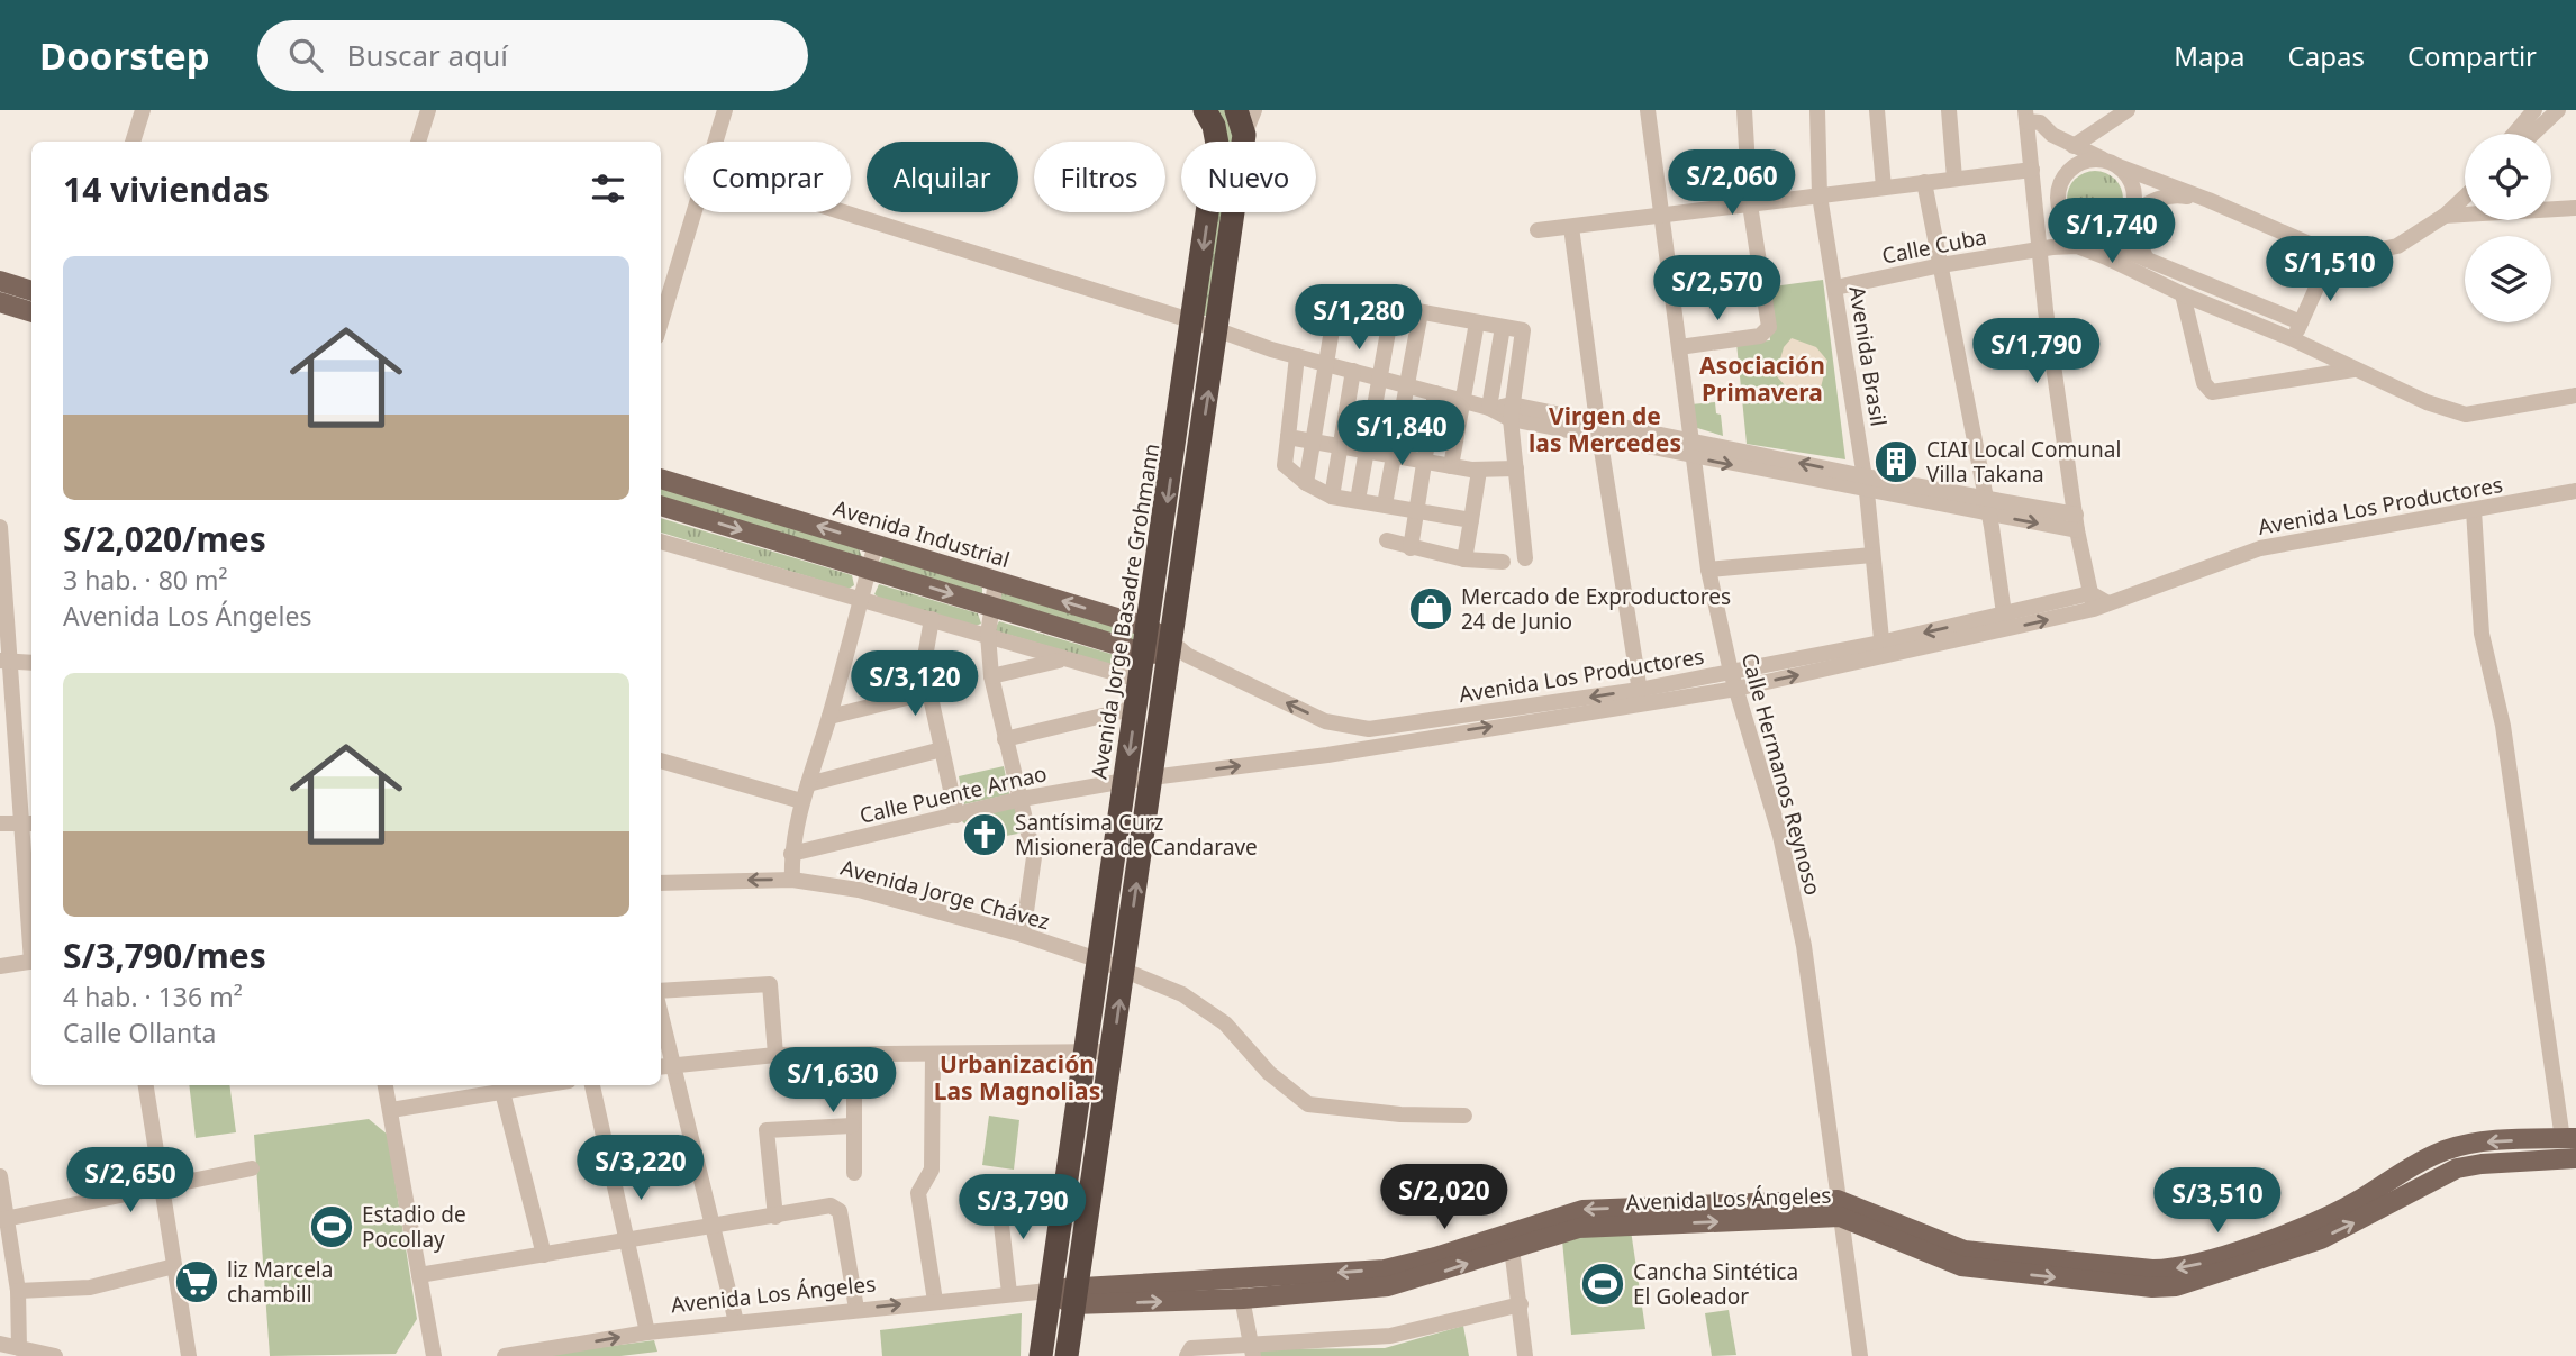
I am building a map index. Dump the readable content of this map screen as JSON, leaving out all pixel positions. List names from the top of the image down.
{
  "streets": {
    "highway": ["Avenida Jorge Basadre Grohmann"],
    "main road": ["Avenida Industrial", "Avenida Los Ángeles"],
    "street": [
      "Calle Cuba",
      "Avenida Brasil",
      "Avenida Los Productores",
      "Calle Hermanos Reynoso",
      "Calle Puente Arnao",
      "Avenida Jorge Chávez"
    ]
  },
  "crossings": [
    ["Calle Cuba", "Avenida Brasil"],
    ["Avenida Brasil", "Avenida Los Productores"],
    ["Avenida Los Productores", "Avenida Industrial"],
    ["Avenida Los Productores", "Avenida Jorge Basadre Grohmann"],
    ["Avenida Los Productores", "Calle Hermanos Reynoso"],
    ["Avenida Los Productores", "Calle Puente Arnao"],
    ["Avenida Industrial", "Avenida Jorge Basadre Grohmann"],
    ["Avenida Jorge Basadre Grohmann", "Calle Puente Arnao"],
    ["Avenida Jorge Basadre Grohmann", "Avenida Jorge Chávez"],
    ["Avenida Jorge Basadre Grohmann", "Avenida Los Ángeles"],
    ["Calle Hermanos Reynoso", "Avenida Los Ángeles"]
  ],
  "districts": ["Asociación Primavera", "Virgen de las Mercedes", "Urbanización Las Magnolias"],
  "places": {
    "building": ["CIAI Local Comunal Villa Takana"],
    "shop": ["Mercado de Exproductores 24 de Junio"],
    "church": ["Santísima Curz Misionera de Candarave"],
    "sports": ["Estadio de Pocollay", "Cancha Sintética El Goleador"],
    "supermarket": ["liz Marcela chambill"]
  },
  "page": {
    "header": "Doorstep",
    "search": "Buscar aquí",
    "nav": ["Mapa", "Capas", "Compartir"],
    "chip": [
      "Comprar",
      "Alquilar",
      "Filtros",
      "Nuevo"
    ],
    "heading": "14 viviendas",
    "price": [
      "S/2,060",
      "S/1,740",
      "S/1,510",
      "S/2,570",
      "S/1,280",
      "S/1,790",
      "S/1,840",
      "S/3,120",
      "S/1,630",
      "S/3,220",
      "S/2,650",
      "S/2,020",
      "S/3,510",
      "S/3,790"
    ],
    "list": [
      {
        "name": "S/2,020/mes",
        "note": "3 hab. · 80 m² · Avenida Los Ángeles"
      },
      {
        "name": "S/3,790/mes",
        "note": "4 hab. · 136 m² · Calle Ollanta"
      }
    ]
  }
}
